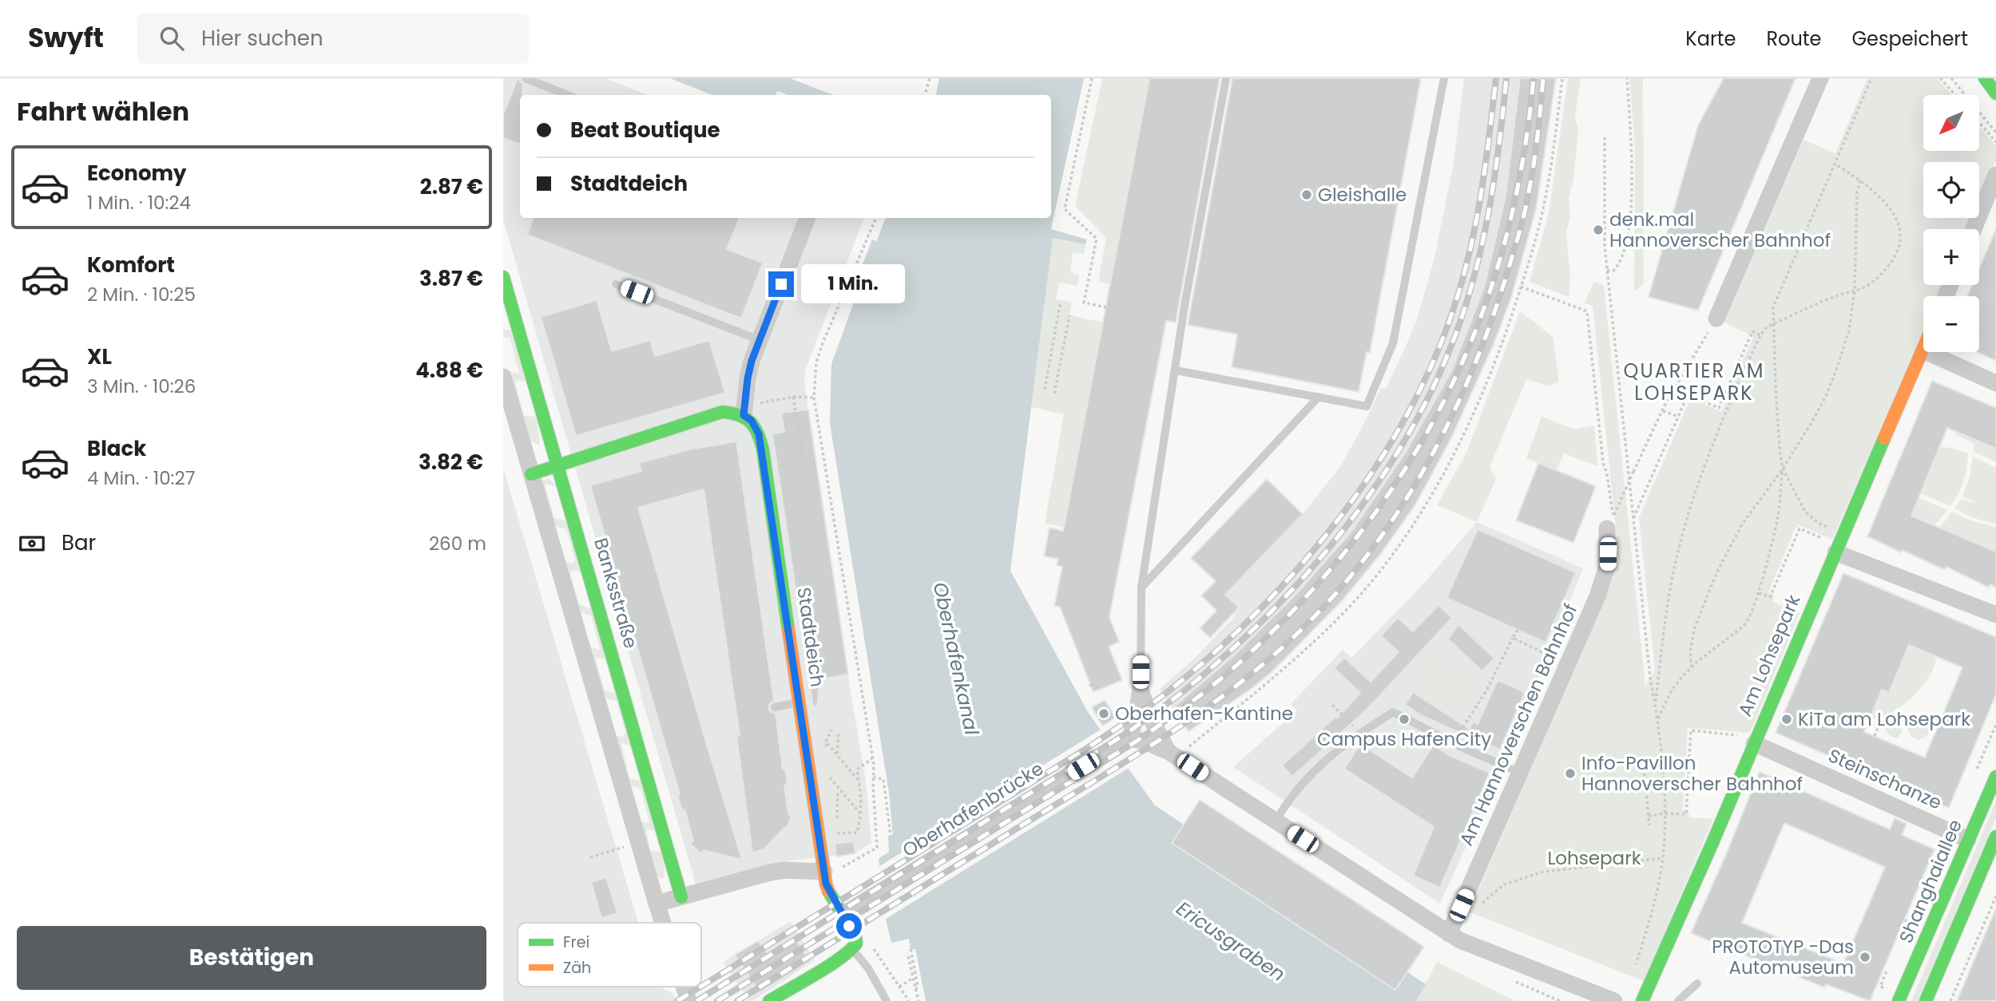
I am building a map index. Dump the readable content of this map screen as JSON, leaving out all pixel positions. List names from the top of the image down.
{
  "streets": {
    "street": [
      "Banksstraße",
      "Stadtdeich",
      "Am Lohsepark",
      "Am Hannoverschen Bahnhof",
      "Steinschanze",
      "Oberhafenbrücke",
      "Shanghaiallee"
    ]
  },
  "crossings": [
    ["Stadtdeich", "Oberhafenbrücke"],
    ["Am Lohsepark", "Steinschanze"],
    ["Steinschanze", "Shanghaiallee"]
  ],
  "districts": ["QUARTIER AM LOHSEPARK"],
  "water": ["Oberhafenkanal", "Ericusgraben"],
  "parks": ["Lohsepark"],
  "places": [
    "Gleishalle",
    "denk.mal Hannoverscher Bahnhof",
    "Oberhafen-Kantine",
    "Campus HafenCity",
    "KiTa am Lohsepark",
    "Info-Pavillon Hannoverscher Bahnhof",
    "PROTOTYP -Das Automuseum"
  ],
  "legend": ["Frei", "Zäh"],
  "north": "bottom left",
  "page": {
    "header": "Swyft",
    "search": "Hier suchen",
    "nav": ["Karte", "Route", "Gespeichert"],
    "heading": "Fahrt wählen",
    "map_buttons": ["+", "−"],
    "banner": ["Beat Boutique", "Stadtdeich"],
    "list": [
      {
        "name": "Economy",
        "note": "1 Min. · 10:24",
        "value": "2.87 €"
      },
      {
        "name": "Komfort",
        "note": "2 Min. · 10:25",
        "value": "3.87 €"
      },
      {
        "name": "XL",
        "note": "3 Min. · 10:26",
        "value": "4.88 €"
      },
      {
        "name": "Black",
        "note": "4 Min. · 10:27",
        "value": "3.82 €"
      }
    ],
    "bubble": "1 Min.",
    "pay": ["Bar", "260 m"],
    "buttons": "Bestätigen"
  }
}
